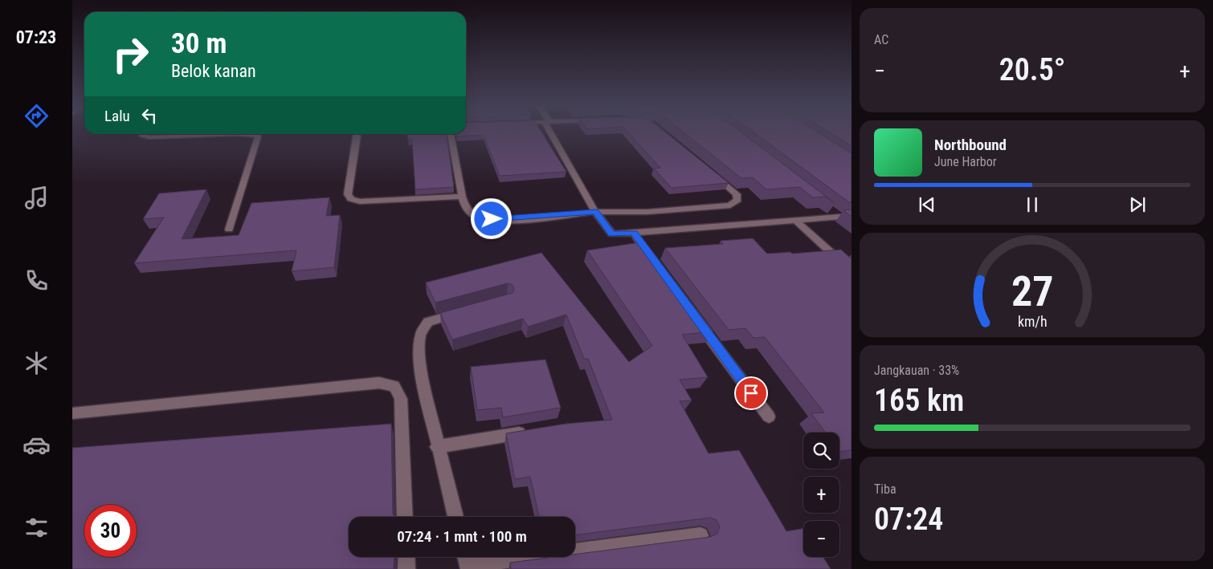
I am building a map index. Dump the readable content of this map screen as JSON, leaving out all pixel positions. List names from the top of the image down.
{
  "page": {
    "tabs": "07:23",
    "tile": [
      "AC",
      ["Jangkauan · 33%", "165 km"],
      ["Tiba", "07:24"]
    ],
    "turn": ["30 m", "Belok kanan"],
    "heat": ["−", "20.5°", "+"],
    "then": "Lalu",
    "song": ["Northbound", "June Harbor"],
    "map_buttons": ["+", "−"],
    "limit": "30",
    "trip": "07:24 · 1 mnt · 100 m",
    "gauge": ["27", "km/h"]
  }
}
